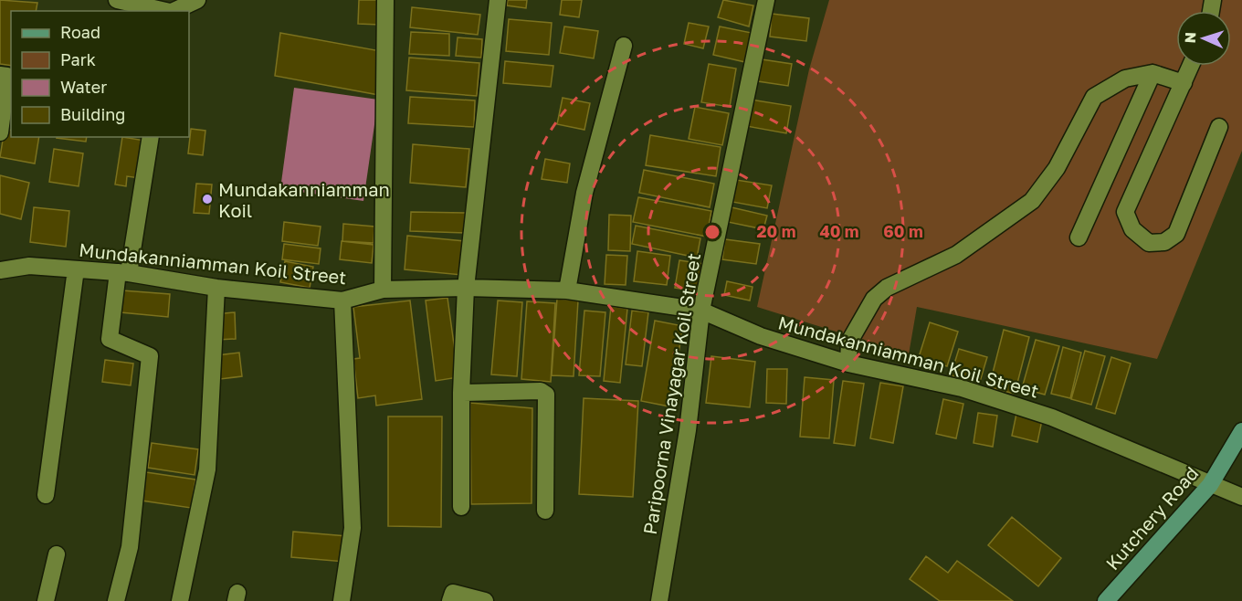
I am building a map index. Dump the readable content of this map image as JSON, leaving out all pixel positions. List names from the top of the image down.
{
  "streets": {
    "main road": ["Kutchery Road"],
    "street": ["Mundakanniamman Koil Street", "Paripoorna Vinayagar Koil Street"]
  },
  "crossings": [
    ["Mundakanniamman Koil Street", "Paripoorna Vinayagar Koil Street"],
    ["Mundakanniamman Koil Street", "Kutchery Road"]
  ],
  "places": ["Mundakanniamman Koil"],
  "legend": [
    "Road",
    "Park",
    "Water",
    "Building"
  ],
  "north": "left",
  "rings": ["20 m", "40 m", "60 m"]
}
